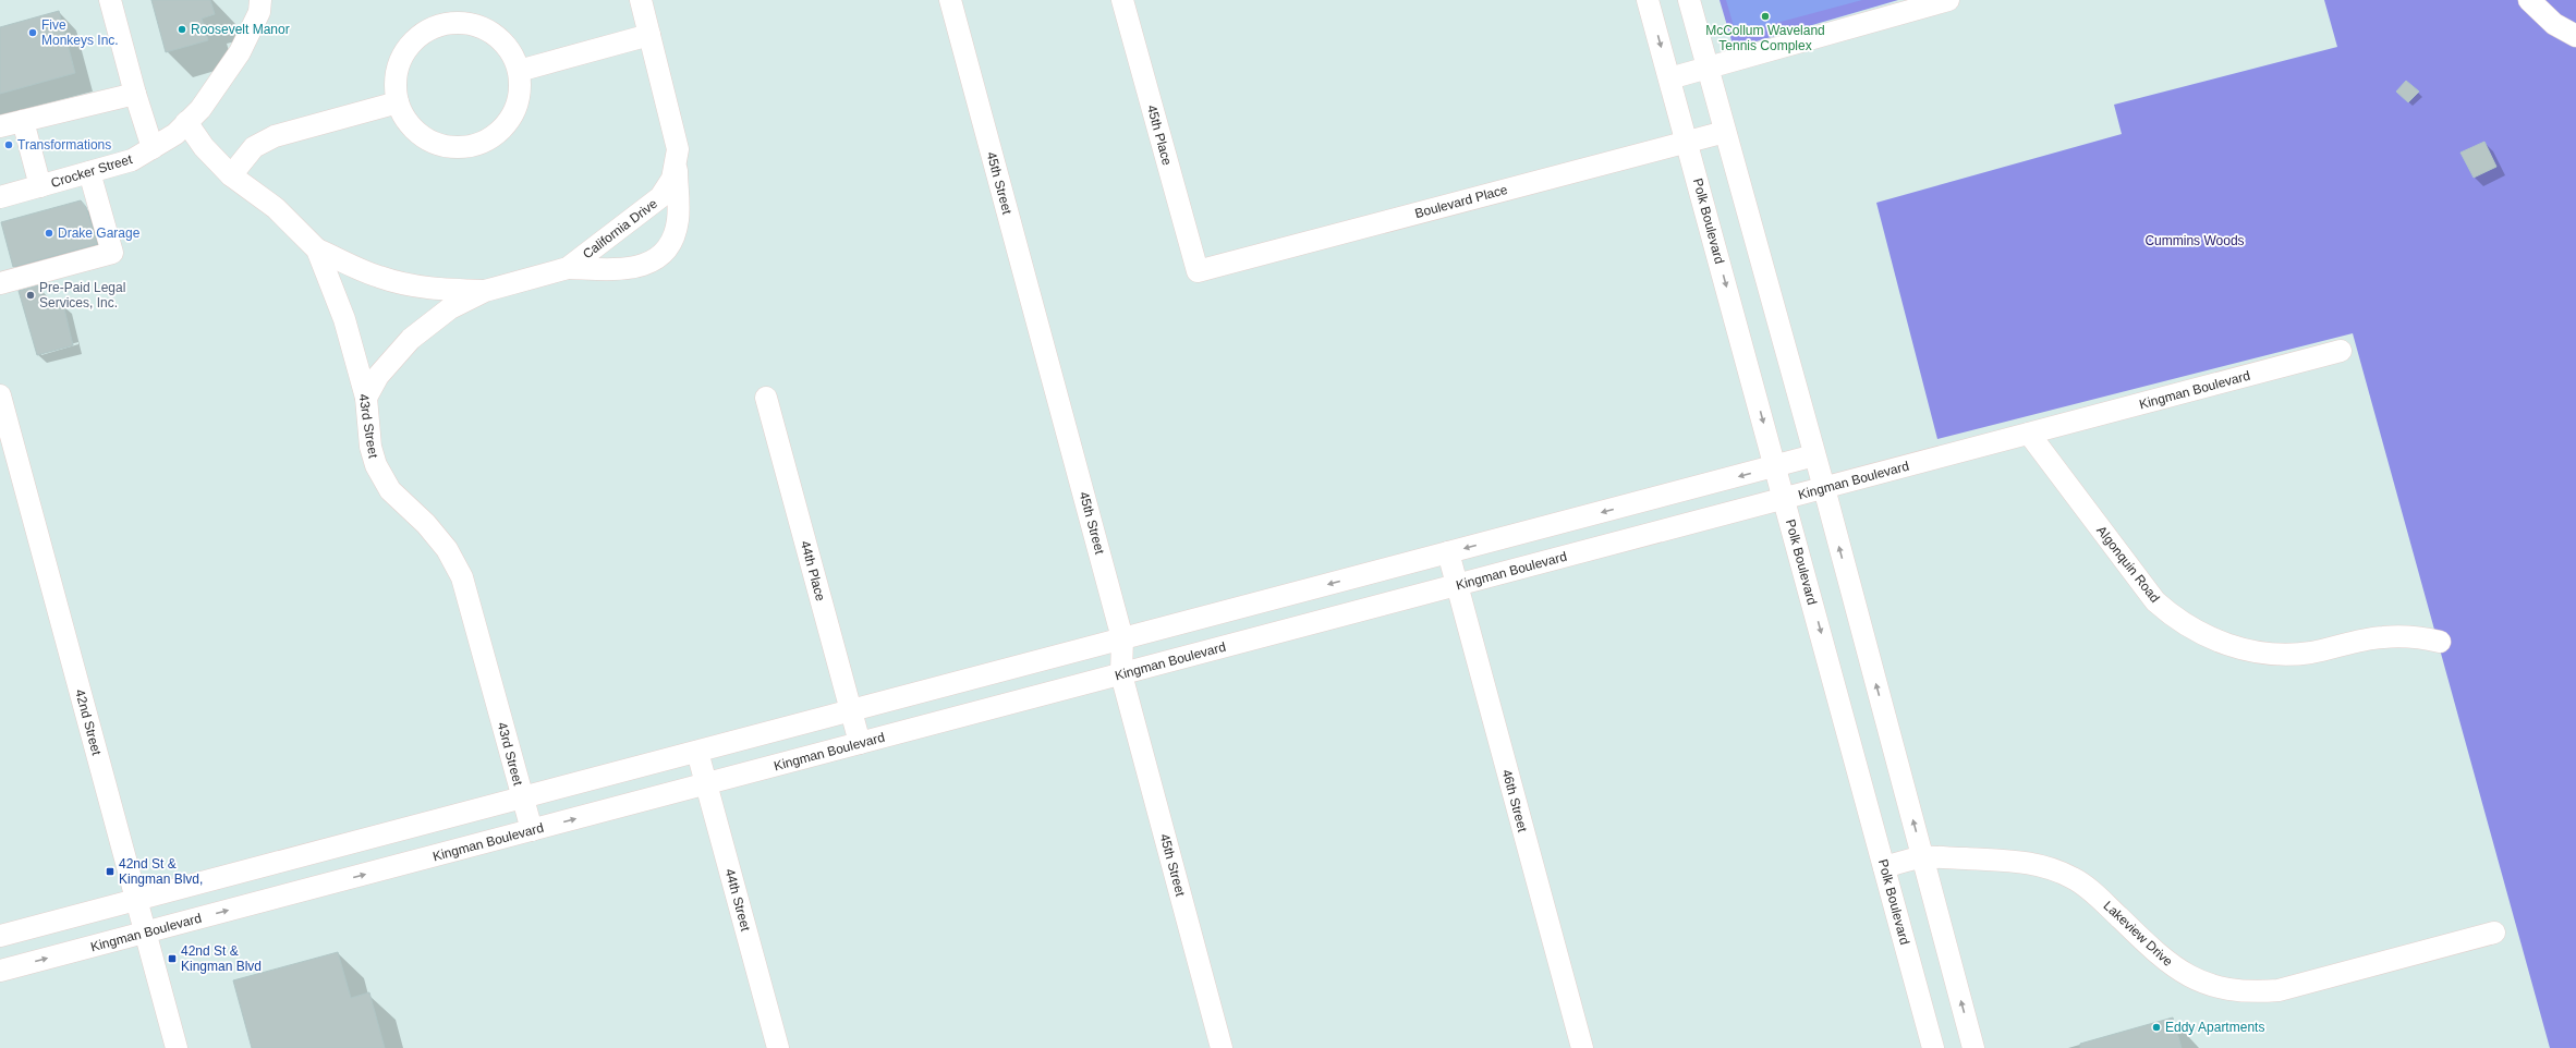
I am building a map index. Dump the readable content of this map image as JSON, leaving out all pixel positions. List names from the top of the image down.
{
  "streets": {
    "street": [
      "45th Place",
      "Crocker Street",
      "45th Street",
      "Boulevard Place",
      "Polk Boulevard",
      "California Drive",
      "Kingman Boulevard",
      "43rd Street",
      "Algonquin Road",
      "44th Place",
      "42nd Street",
      "46th Street",
      "44th Street",
      "Lakeview Drive"
    ]
  },
  "crossings": [
    ["45th Place", "Boulevard Place"],
    ["Crocker Street", "43rd Street"],
    ["45th Street", "Kingman Boulevard"],
    ["Boulevard Place", "Polk Boulevard"],
    ["Polk Boulevard", "Kingman Boulevard"],
    ["Polk Boulevard", "Lakeview Drive"],
    ["California Drive", "43rd Street"],
    ["Kingman Boulevard", "43rd Street"],
    ["Kingman Boulevard", "Algonquin Road"],
    ["Kingman Boulevard", "44th Place"],
    ["Kingman Boulevard", "42nd Street"],
    ["Kingman Boulevard", "46th Street"],
    ["Kingman Boulevard", "44th Street"]
  ],
  "parks": ["Cummins Woods"],
  "places": {
    "other": [
      "McCollum Waveland Tennis Complex",
      "Roosevelt Manor",
      "Five Monkeys Inc.",
      "Transformations",
      "Drake Garage",
      "Pre-Paid Legal Services, Inc.",
      "Eddy Apartments"
    ],
    "transit": ["42nd St & Kingman Blvd,", "42nd St & Kingman Blvd"]
  }
}
